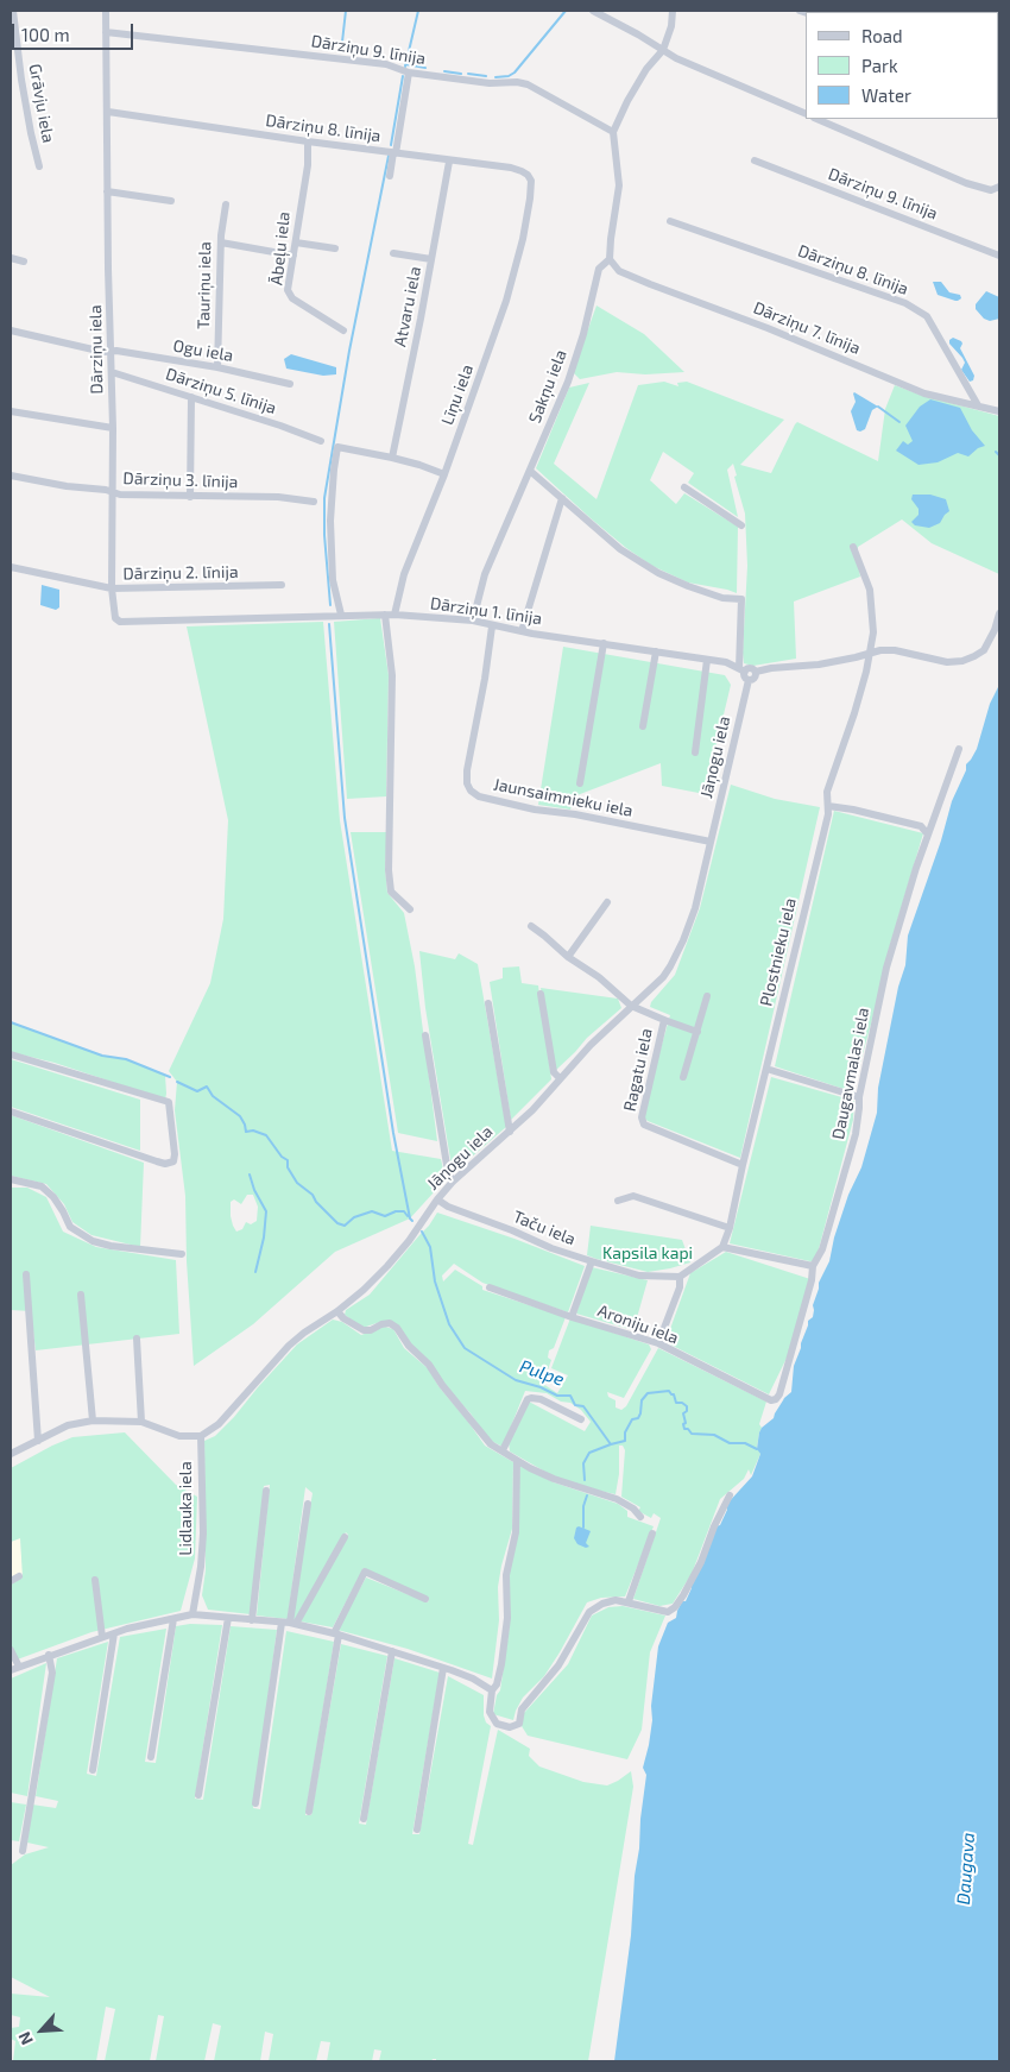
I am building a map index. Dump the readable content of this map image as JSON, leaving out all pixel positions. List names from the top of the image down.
{
  "streets": {
    "street": [
      "Dārziņu 9. līnija",
      "Grāvju iela",
      "Dārziņu 8. līnija",
      "Ābeļu iela",
      "Tauriņu iela",
      "Atvaru iela",
      "Dārziņu 7. līnija",
      "Dārziņu iela",
      "Ogu iela",
      "Sakņu iela",
      "Dārziņu 5. līnija",
      "Līņu iela",
      "Dārziņu 3. līnija",
      "Dārziņu 2. līnija",
      "Dārziņu 1. līnija",
      "Jāņogu iela",
      "Jaunsaimnieku iela",
      "Plostnieku iela",
      "Ragatu iela",
      "Daugavmalas iela",
      "Taču iela",
      "Aroniju iela",
      "Lidlauka iela"
    ]
  },
  "crossings": [
    ["Dārziņu 9. līnija", "Dārziņu iela"],
    ["Dārziņu 9. līnija", "Sakņu iela"],
    ["Dārziņu 8. līnija", "Ābeļu iela"],
    ["Dārziņu 8. līnija", "Atvaru iela"],
    ["Dārziņu 8. līnija", "Dārziņu 7. līnija"],
    ["Dārziņu 8. līnija", "Dārziņu iela"],
    ["Dārziņu 8. līnija", "Līņu iela"],
    ["Tauriņu iela", "Ogu iela"],
    ["Dārziņu 7. līnija", "Sakņu iela"],
    ["Dārziņu iela", "Ogu iela"],
    ["Dārziņu iela", "Dārziņu 5. līnija"],
    ["Dārziņu iela", "Dārziņu 3. līnija"],
    ["Dārziņu iela", "Dārziņu 2. līnija"],
    ["Dārziņu iela", "Dārziņu 1. līnija"],
    ["Sakņu iela", "Dārziņu 1. līnija"],
    ["Līņu iela", "Dārziņu 1. līnija"],
    ["Dārziņu 1. līnija", "Jaunsaimnieku iela"],
    ["Jāņogu iela", "Jaunsaimnieku iela"],
    ["Jāņogu iela", "Ragatu iela"],
    ["Jāņogu iela", "Taču iela"],
    ["Jāņogu iela", "Lidlauka iela"],
    ["Plostnieku iela", "Ragatu iela"],
    ["Daugavmalas iela", "Aroniju iela"]
  ],
  "water": ["Pulpe", "Daugava"],
  "parks": ["Kapsila kapi"],
  "legend": ["Road", "Park", "Water"],
  "scale_bar": "100 m",
  "north": "bottom left"
}
